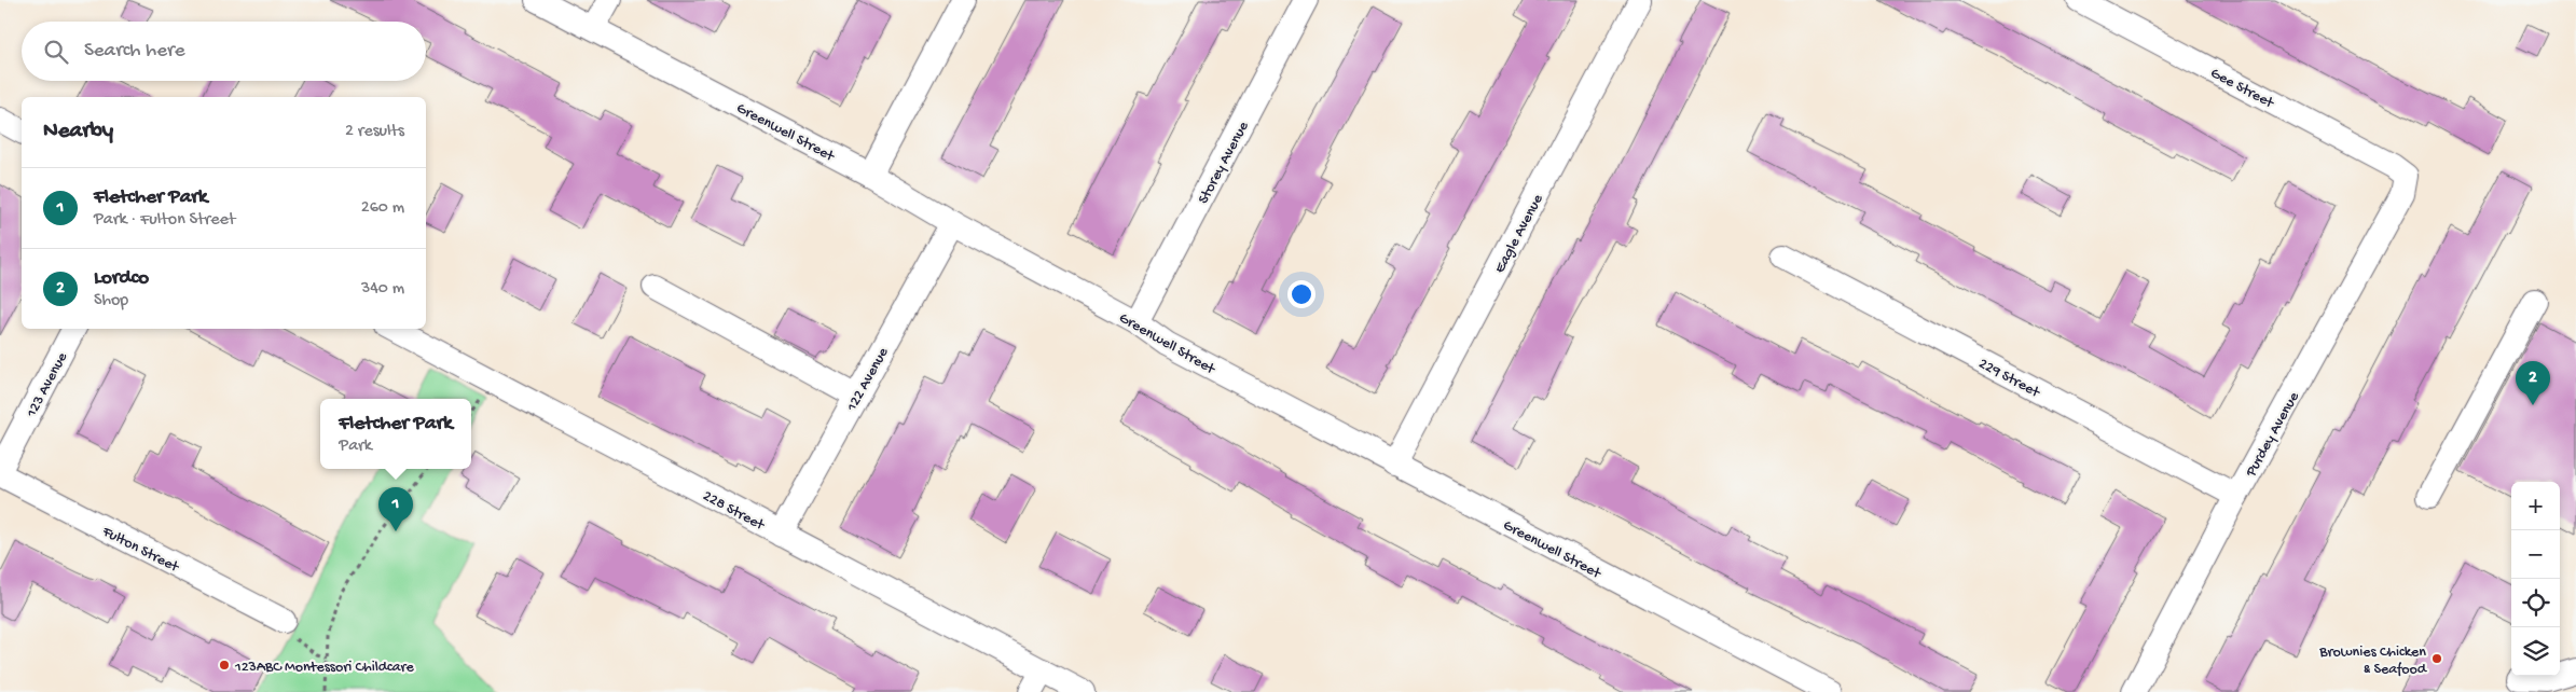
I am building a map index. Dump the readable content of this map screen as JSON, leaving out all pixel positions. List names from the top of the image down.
{
  "streets": {
    "street": [
      "Gee Street",
      "Greenwell Street",
      "Storey Avenue",
      "Eagle Avenue",
      "229 Street",
      "122 Avenue",
      "123 Avenue",
      "Purdey Avenue",
      "228 Street",
      "Fulton Street"
    ]
  },
  "crossings": [
    ["Gee Street", "Purdey Avenue"],
    ["Greenwell Street", "Storey Avenue"],
    ["Greenwell Street", "Eagle Avenue"],
    ["Greenwell Street", "122 Avenue"],
    ["229 Street", "Purdey Avenue"],
    ["122 Avenue", "228 Street"],
    ["123 Avenue", "Fulton Street"]
  ],
  "places": ["Brownies Chicken & Seafood", "123ABC Montessori Childcare"],
  "page": {
    "search": "Search here",
    "heading": ["Nearby", "2 results"],
    "list": [
      {
        "mark": "1",
        "name": "Fletcher Park",
        "note": "Park · Fulton Street",
        "value": "260 m"
      },
      {
        "mark": "2",
        "name": "Lordco",
        "note": "Shop",
        "value": "340 m"
      }
    ],
    "pins": ["2", "1"],
    "popup": ["Fletcher Park", "Park"],
    "map_buttons": ["+", "−"]
  }
}
